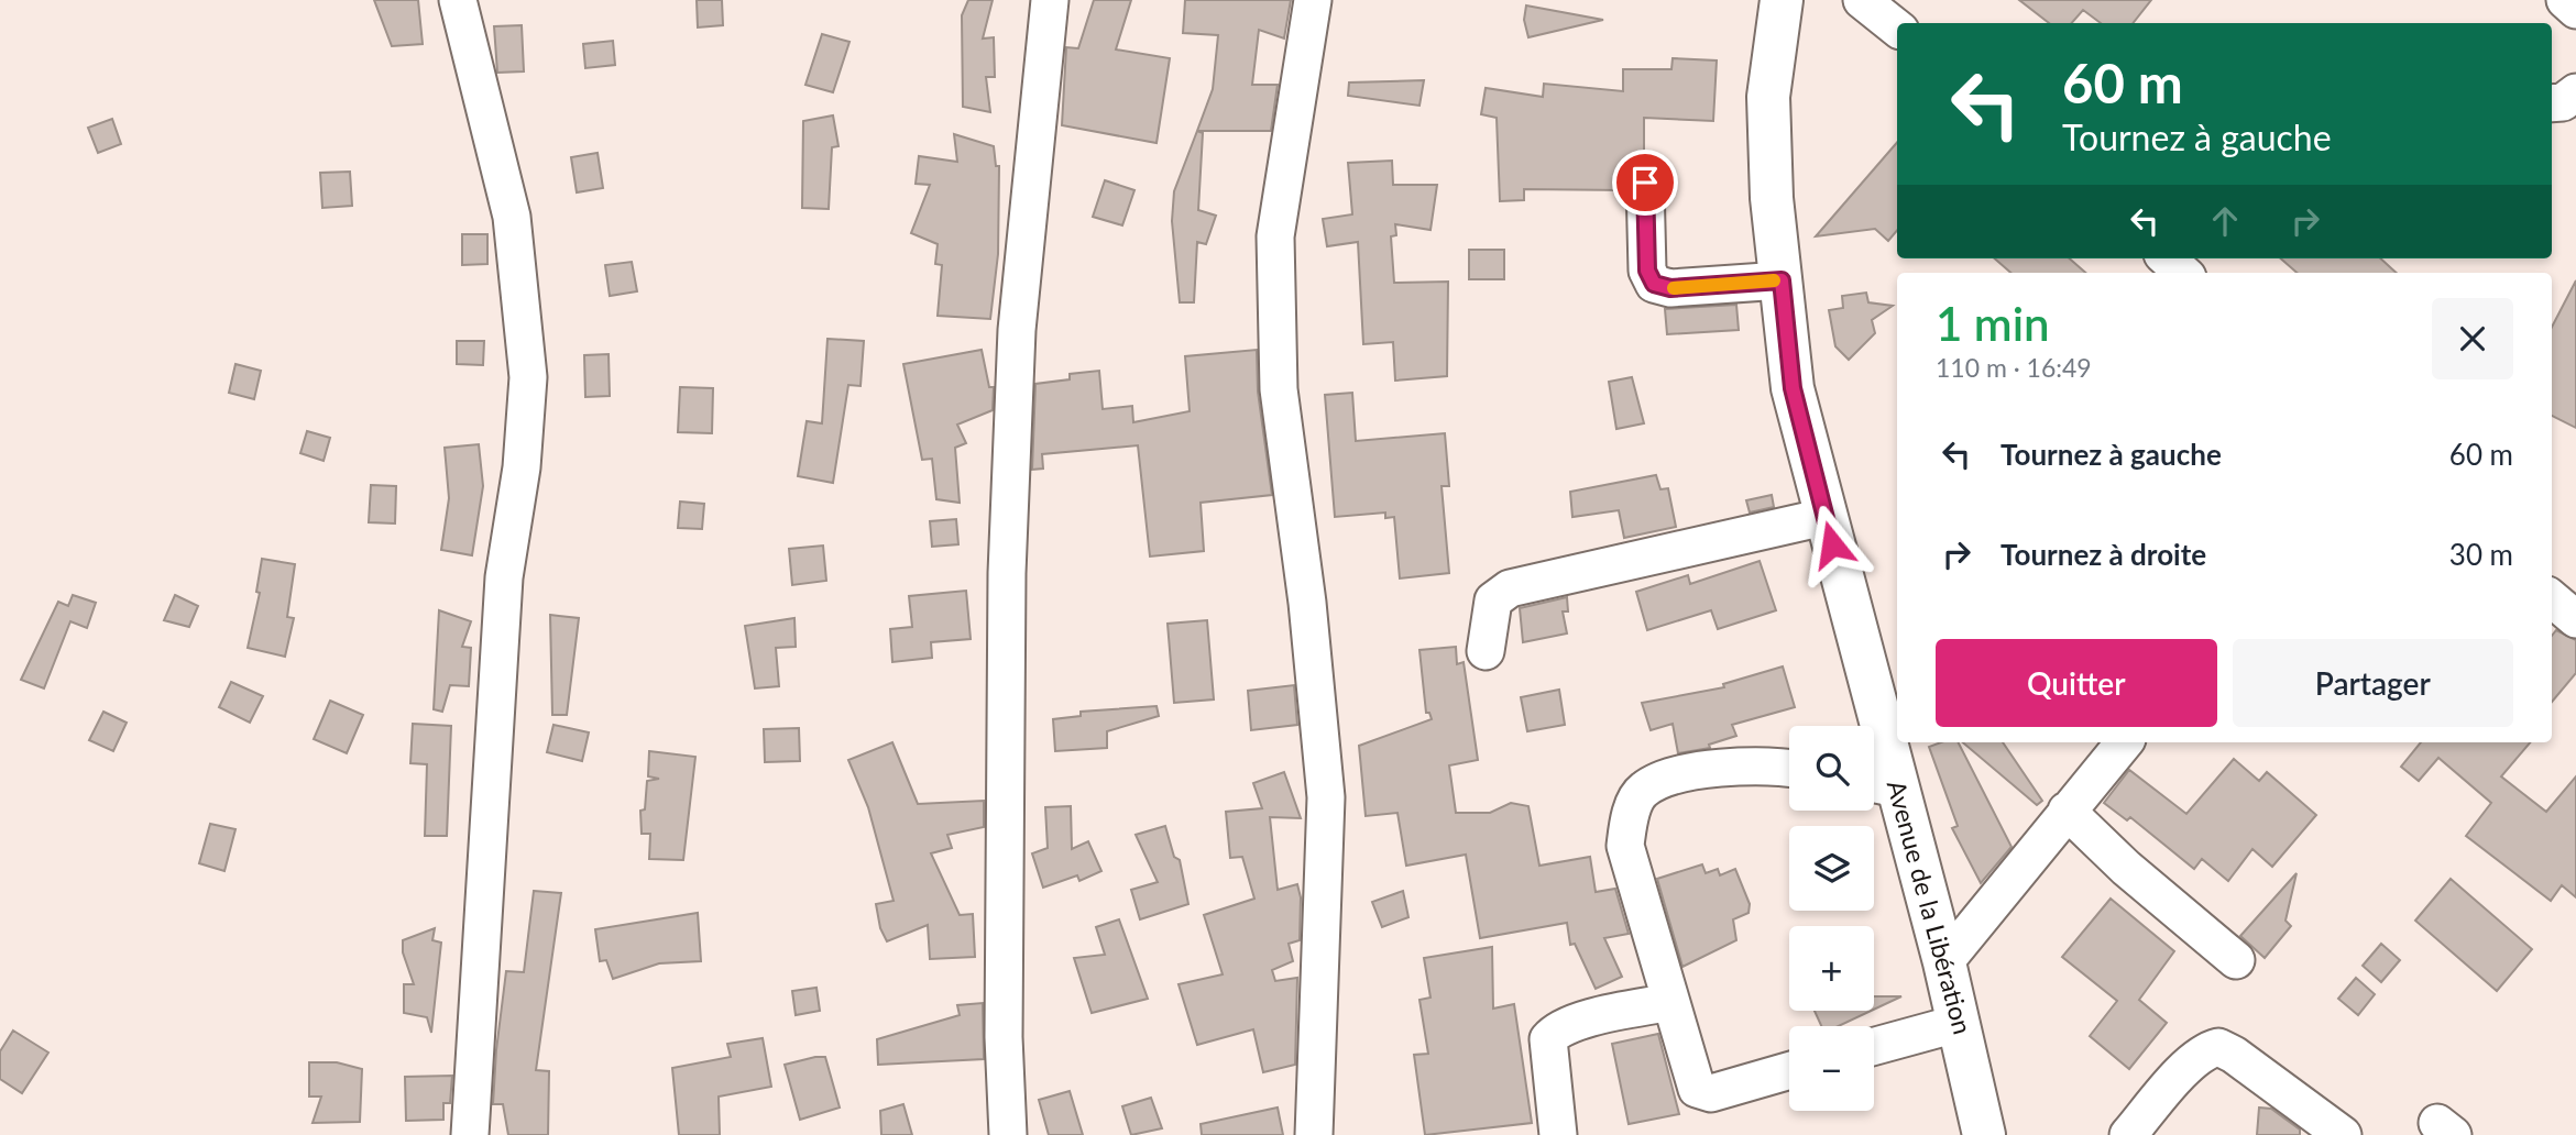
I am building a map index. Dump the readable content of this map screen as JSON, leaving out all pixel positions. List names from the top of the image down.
{
  "streets": {
    "highway": ["Avenue de la Libération"]
  },
  "page": {
    "turn": ["60 m", "Tournez à gauche"],
    "heading": ["1 min", "110 m · 16:49"],
    "list": [
      {
        "name": "Tournez à gauche",
        "value": "60 m"
      },
      {
        "name": "Tournez à droite",
        "value": "30 m"
      }
    ],
    "buttons": ["Quitter", "Partager"],
    "map_buttons": ["+", "−"]
  }
}
